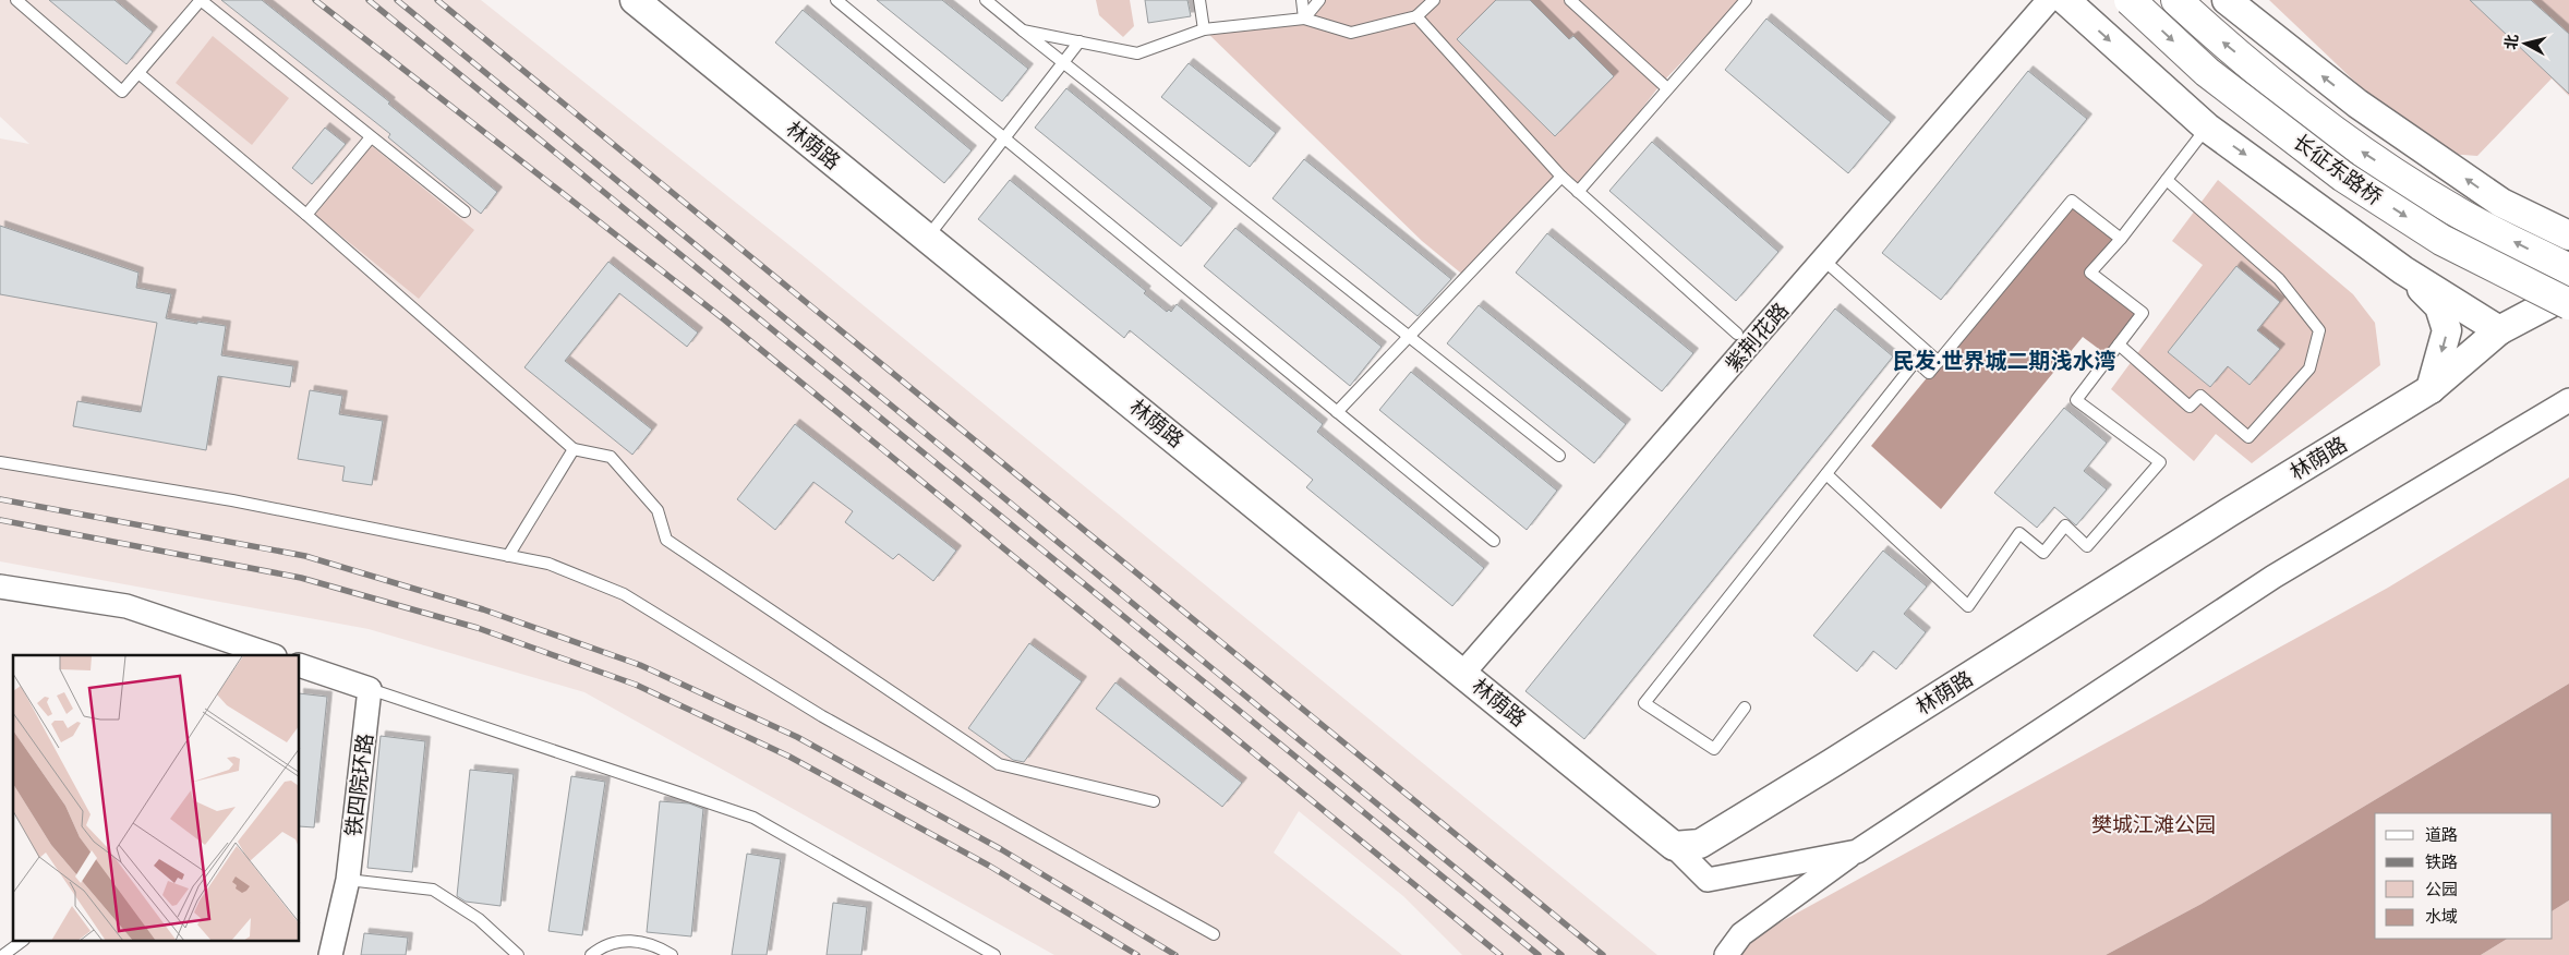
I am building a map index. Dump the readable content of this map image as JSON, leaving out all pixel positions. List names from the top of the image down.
{
  "streets": {
    "main road": ["长征东路桥"],
    "street": ["林荫路", "紫荆花路", "铁四院环路"]
  },
  "crossings": [
    ["林荫路", "紫荆花路"]
  ],
  "districts": ["民发·世界城二期浅水湾"],
  "parks": ["樊城江滩公园"],
  "legend": [
    "道路",
    "铁路",
    "公园",
    "水域"
  ],
  "north": "left"
}
